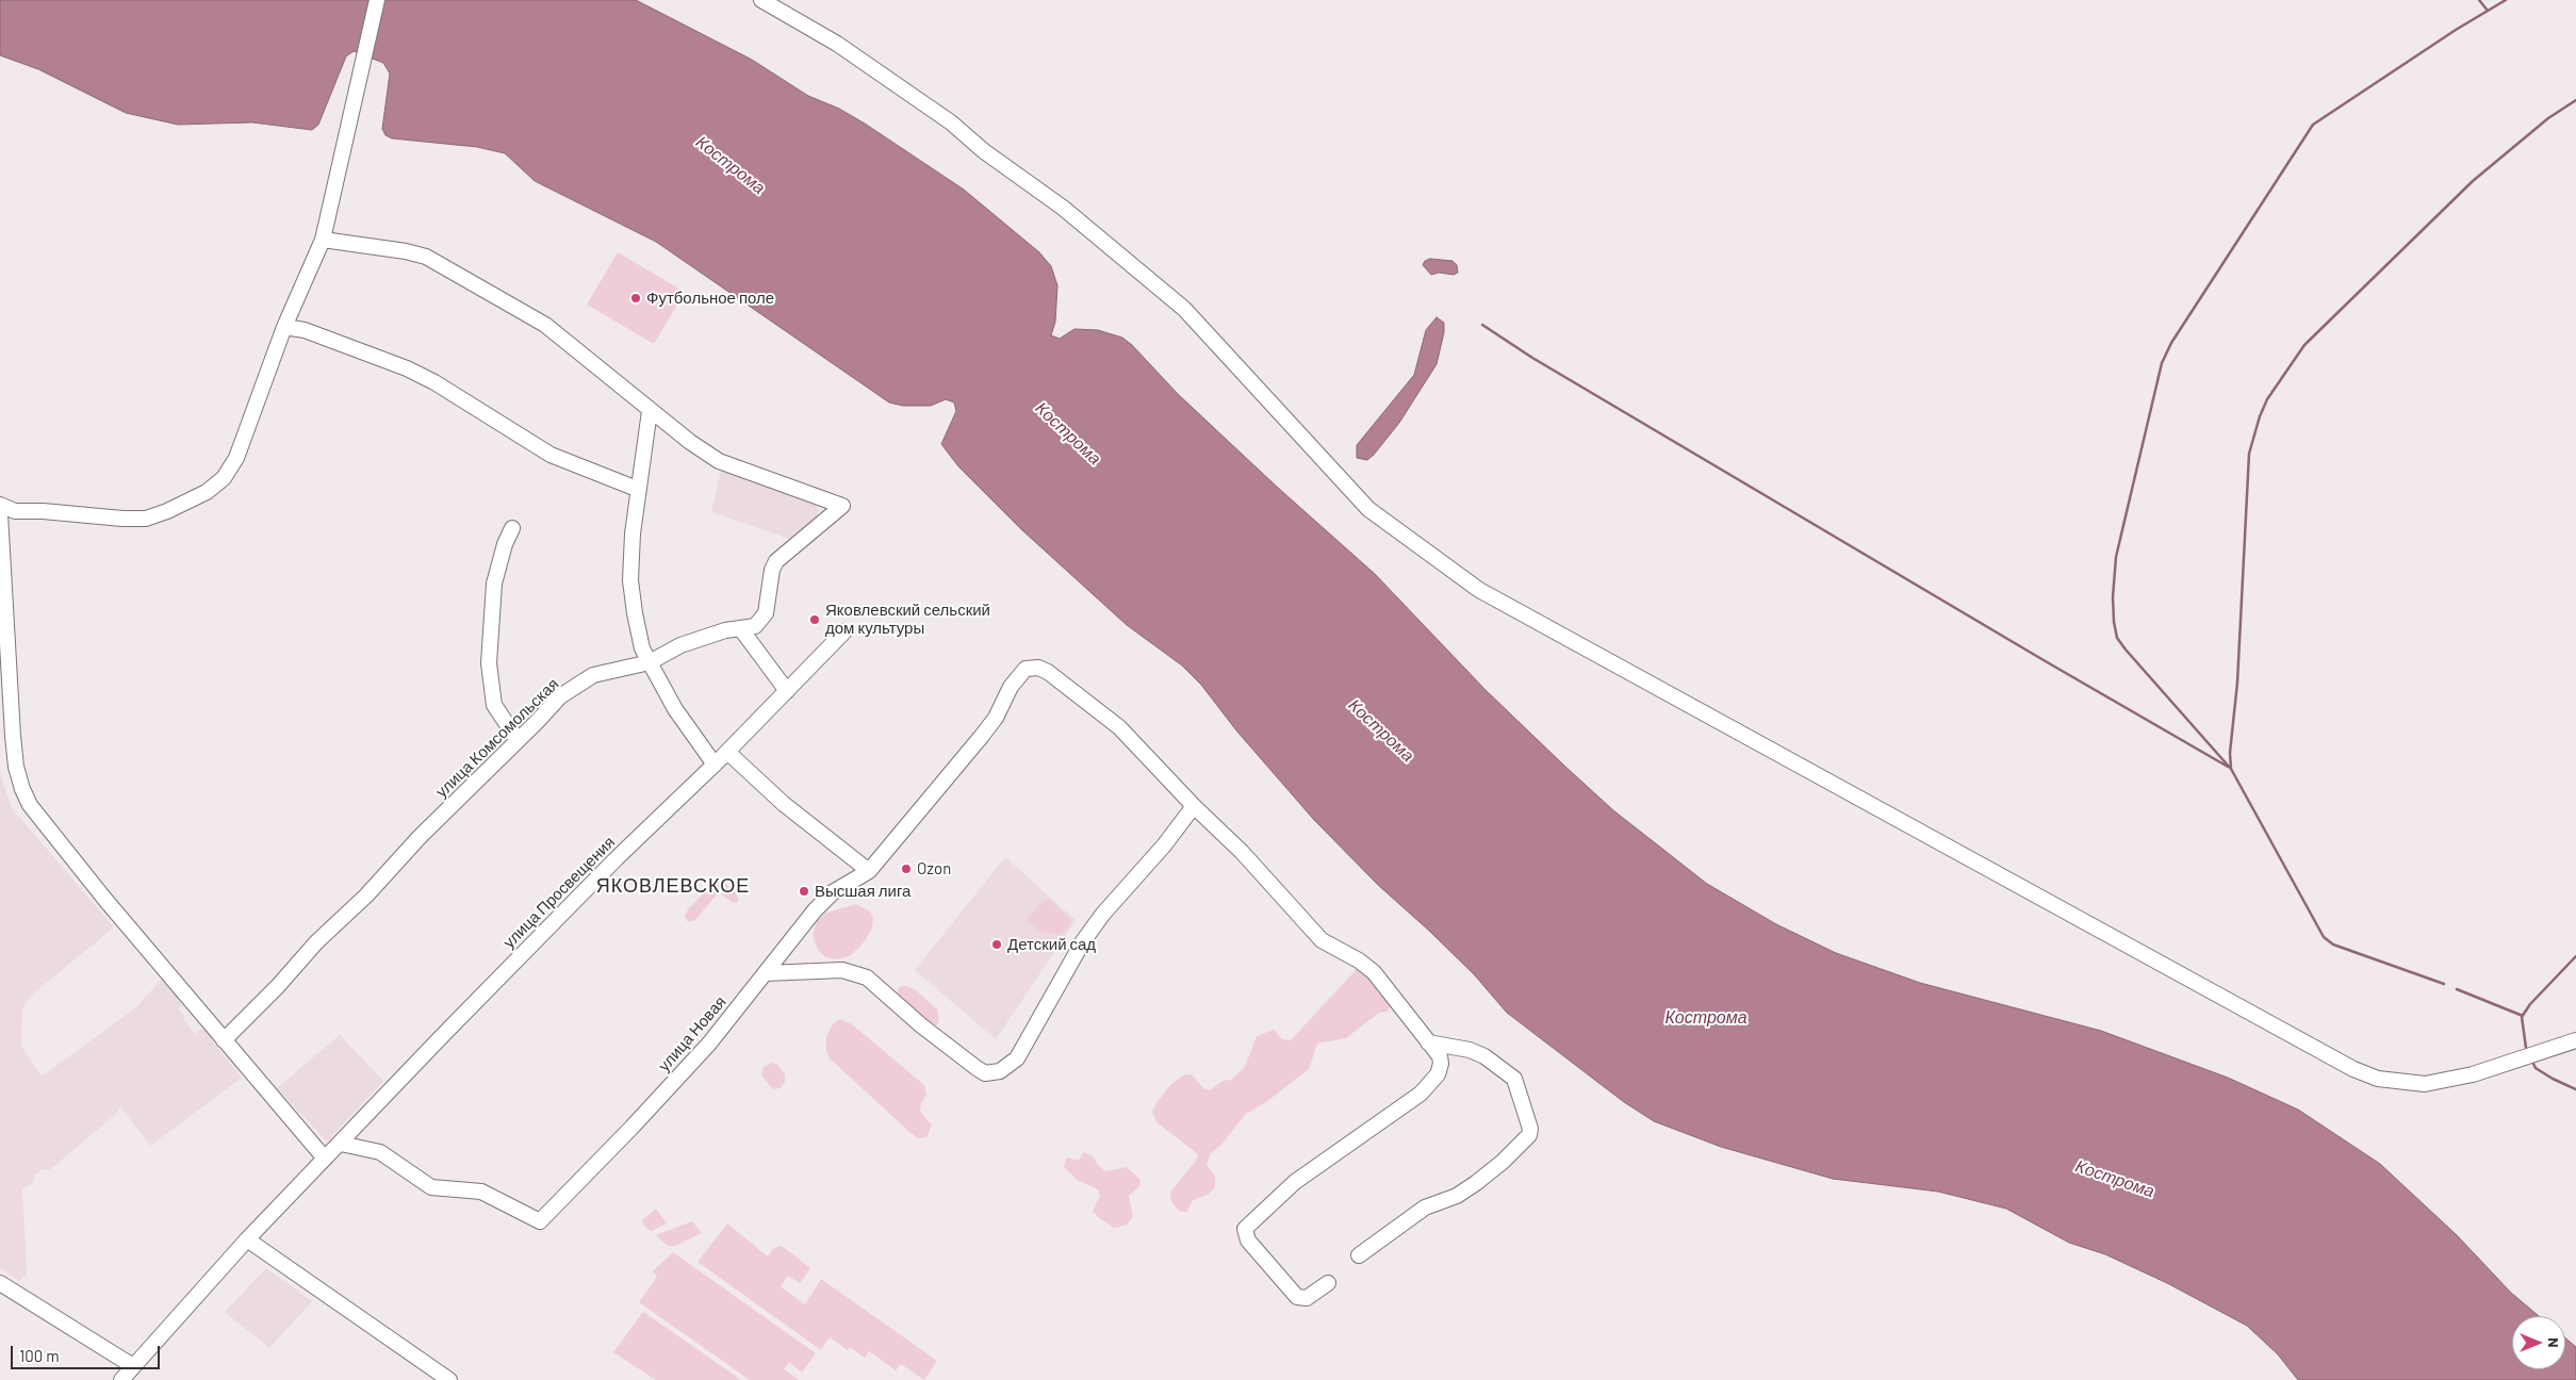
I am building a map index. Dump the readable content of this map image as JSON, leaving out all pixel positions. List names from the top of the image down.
{
  "streets": {
    "street": ["улица Комсомольская", "улица Просвещения", "улица Новая"]
  },
  "crossings": [
    ["улица Просвещения", "улица Новая"]
  ],
  "districts": ["ЯКОВЛЕВСКОЕ"],
  "water": ["Кострома"],
  "places": [
    "Футбольное поле",
    "Яковлевский сельский дом культуры",
    "Ozon",
    "Высшая лига",
    "Детский сад"
  ],
  "scale_bar": "100 m",
  "north": "right"
}
